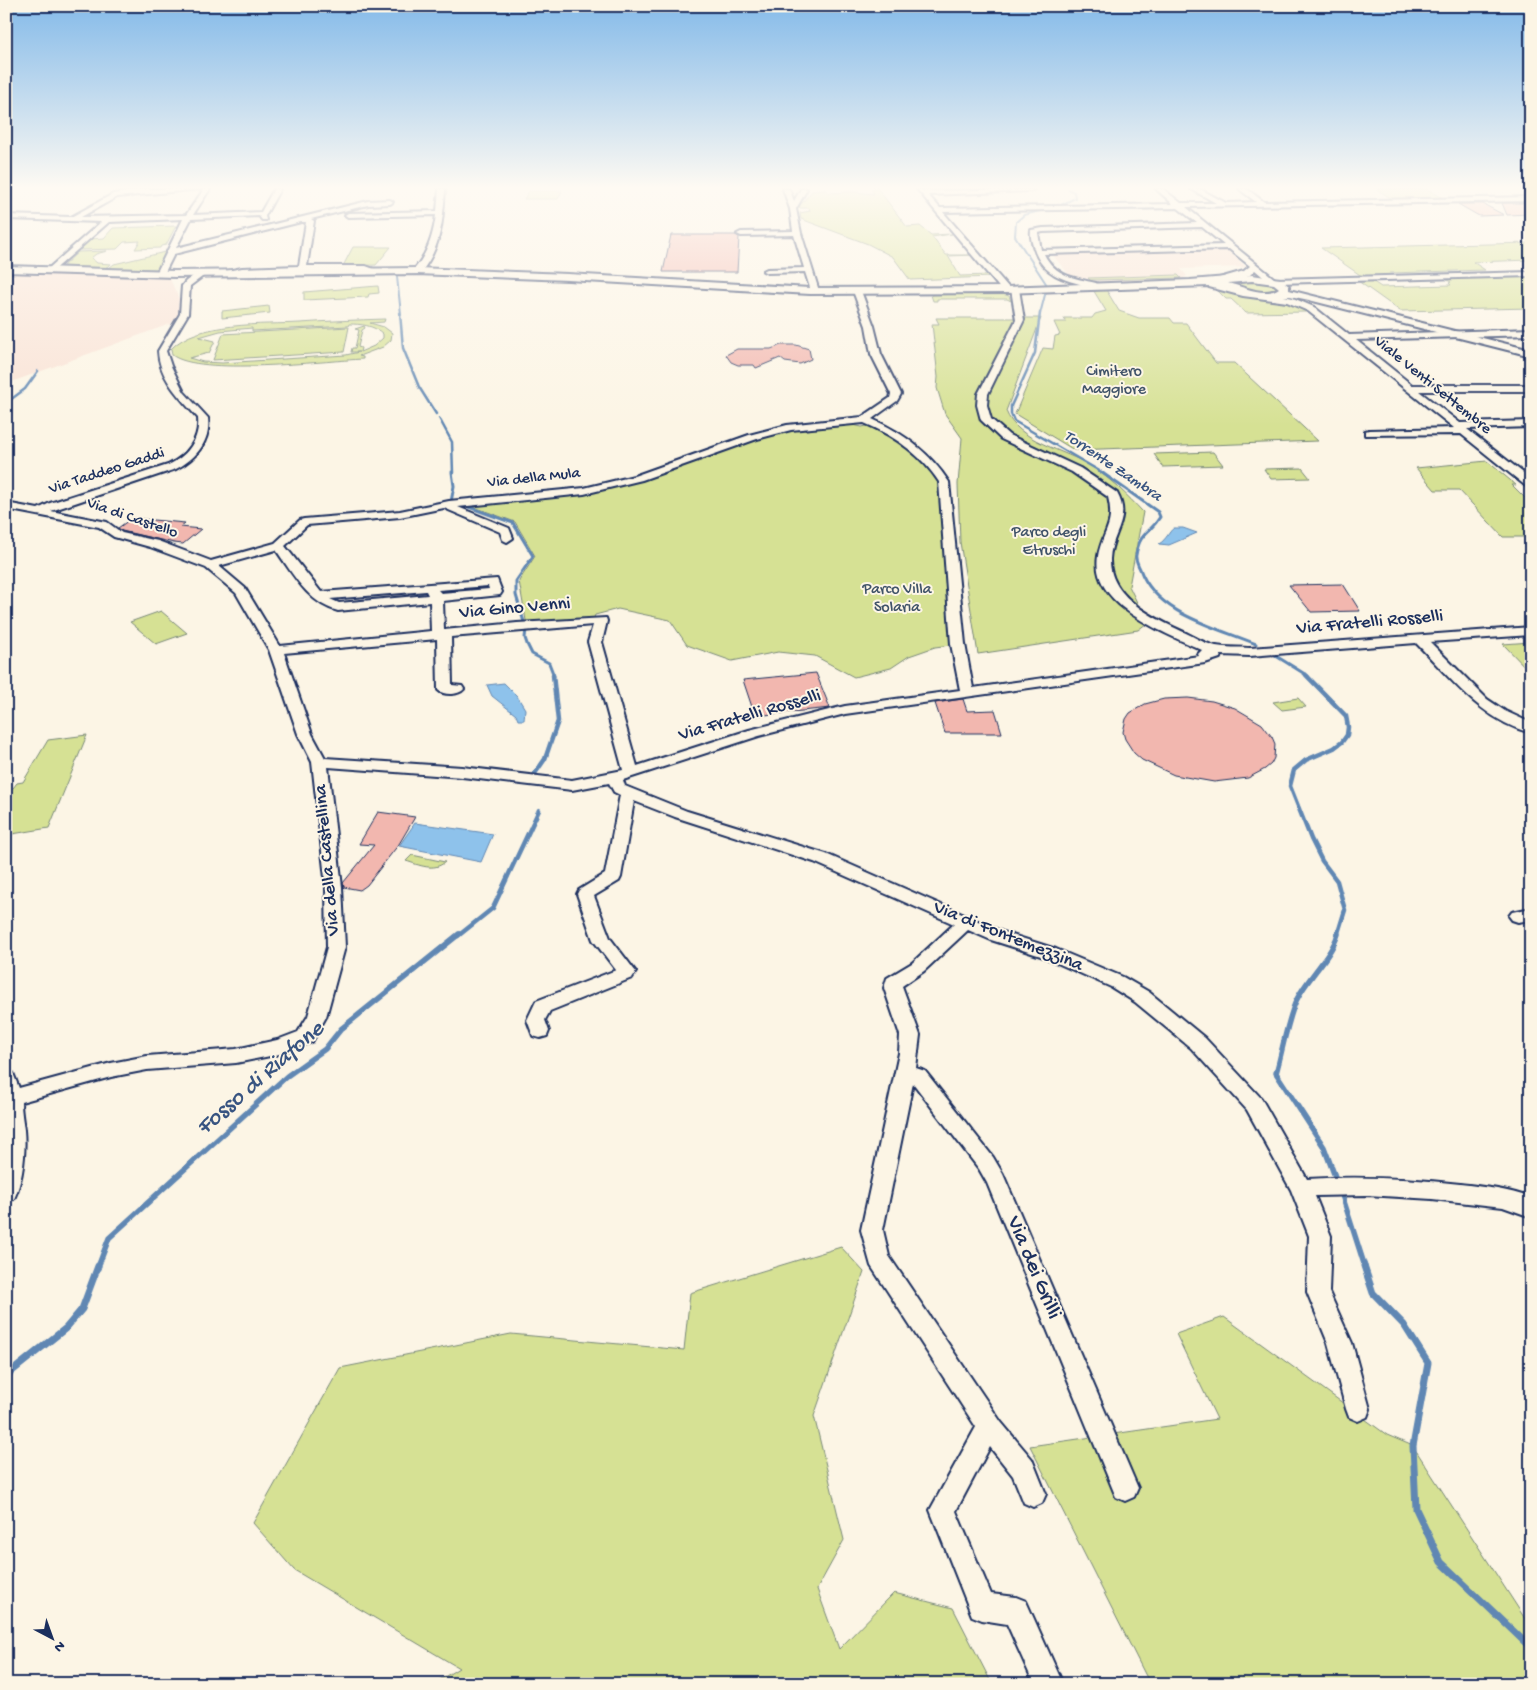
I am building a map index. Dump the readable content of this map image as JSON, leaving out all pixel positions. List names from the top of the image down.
{
  "streets": {
    "street": [
      "Viale Venti Settembre",
      "Via Taddeo Gaddi",
      "Via della Mula",
      "Via di Castello",
      "Via Gino Venni",
      "Via Fratelli Rosselli",
      "Via della Castellina",
      "Via di Fontemezzina",
      "Via dei Grilli"
    ]
  },
  "crossings": [
    ["Via Taddeo Gaddi", "Via di Castello"],
    ["Via della Mula", "Via di Castello"],
    ["Via di Castello", "Via Gino Venni"],
    ["Via Gino Venni", "Via Fratelli Rosselli"],
    ["Via Fratelli Rosselli", "Via della Castellina"],
    ["Via Fratelli Rosselli", "Via di Fontemezzina"]
  ],
  "water": ["Torrente Zambra", "Fosso di Riafone"],
  "parks": ["Cimitero Maggiore", "Parco degli Etruschi", "Parco Villa Solaria"],
  "north": "bottom right"
}
